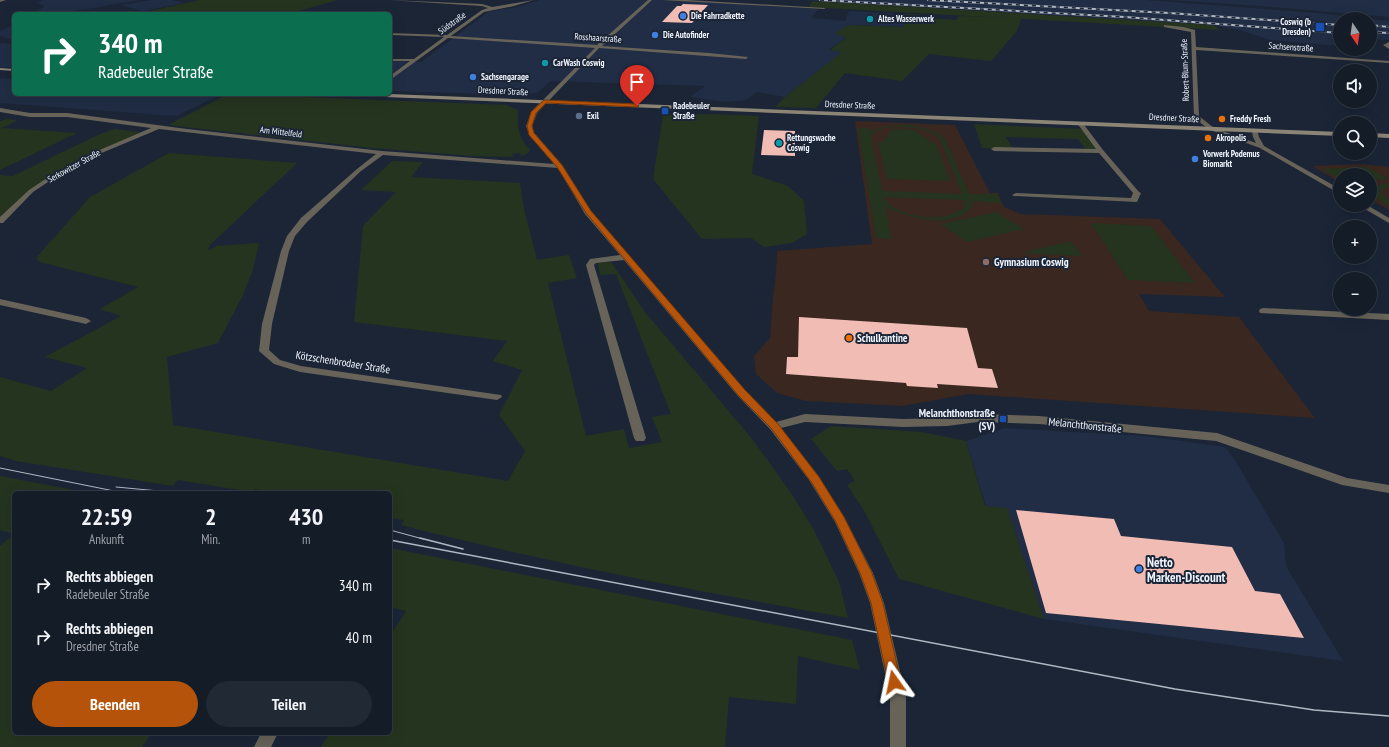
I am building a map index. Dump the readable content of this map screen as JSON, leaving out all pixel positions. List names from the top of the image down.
{
  "streets": {
    "main road": ["Dresdner Straße"],
    "street": [
      "Südstraße",
      "Rosshaarstraße",
      "Sachsenstraße",
      "Robert-Blum-Straße",
      "Am Mittelfeld",
      "Serkowitzer Straße",
      "Kötzschenbrodaer Straße",
      "Melanchthonstraße"
    ]
  },
  "crossings": [
    ["Südstraße", "Rosshaarstraße"],
    ["Sachsenstraße", "Robert-Blum-Straße"],
    ["Robert-Blum-Straße", "Dresdner Straße"],
    ["Am Mittelfeld", "Serkowitzer Straße"],
    ["Am Mittelfeld", "Kötzschenbrodaer Straße"]
  ],
  "places": {
    "other": [
      "Die Fahrradkette",
      "Altes Wasserwerk",
      "Die Autofinder",
      "CarWash Coswig",
      "Sachsengarage",
      "Exil",
      "Freddy Fresh",
      "Akropolis",
      "Rettungswache Coswig",
      "Vorwerk Podemus Biomarkt",
      "Gymnasium Coswig",
      "Schulkantine",
      "Netto Marken-Discount"
    ],
    "transit": ["Coswig (b Dresden)", "Radebeuler Straße", "Melanchthonstraße (SV)"]
  },
  "north": "bottom",
  "page": {
    "map_buttons": ["+", "−"],
    "turn": ["340 m", "Radebeuler Straße"],
    "eta": [
      "22:59",
      "Ankunft",
      "2",
      "Min.",
      "430",
      "m"
    ],
    "list": [
      {
        "name": "Rechts abbiegen",
        "note": "Radebeuler Straße",
        "value": "340 m"
      },
      {
        "name": "Rechts abbiegen",
        "note": "Dresdner Straße",
        "value": "40 m"
      }
    ],
    "buttons": ["Beenden", "Teilen"]
  }
}
